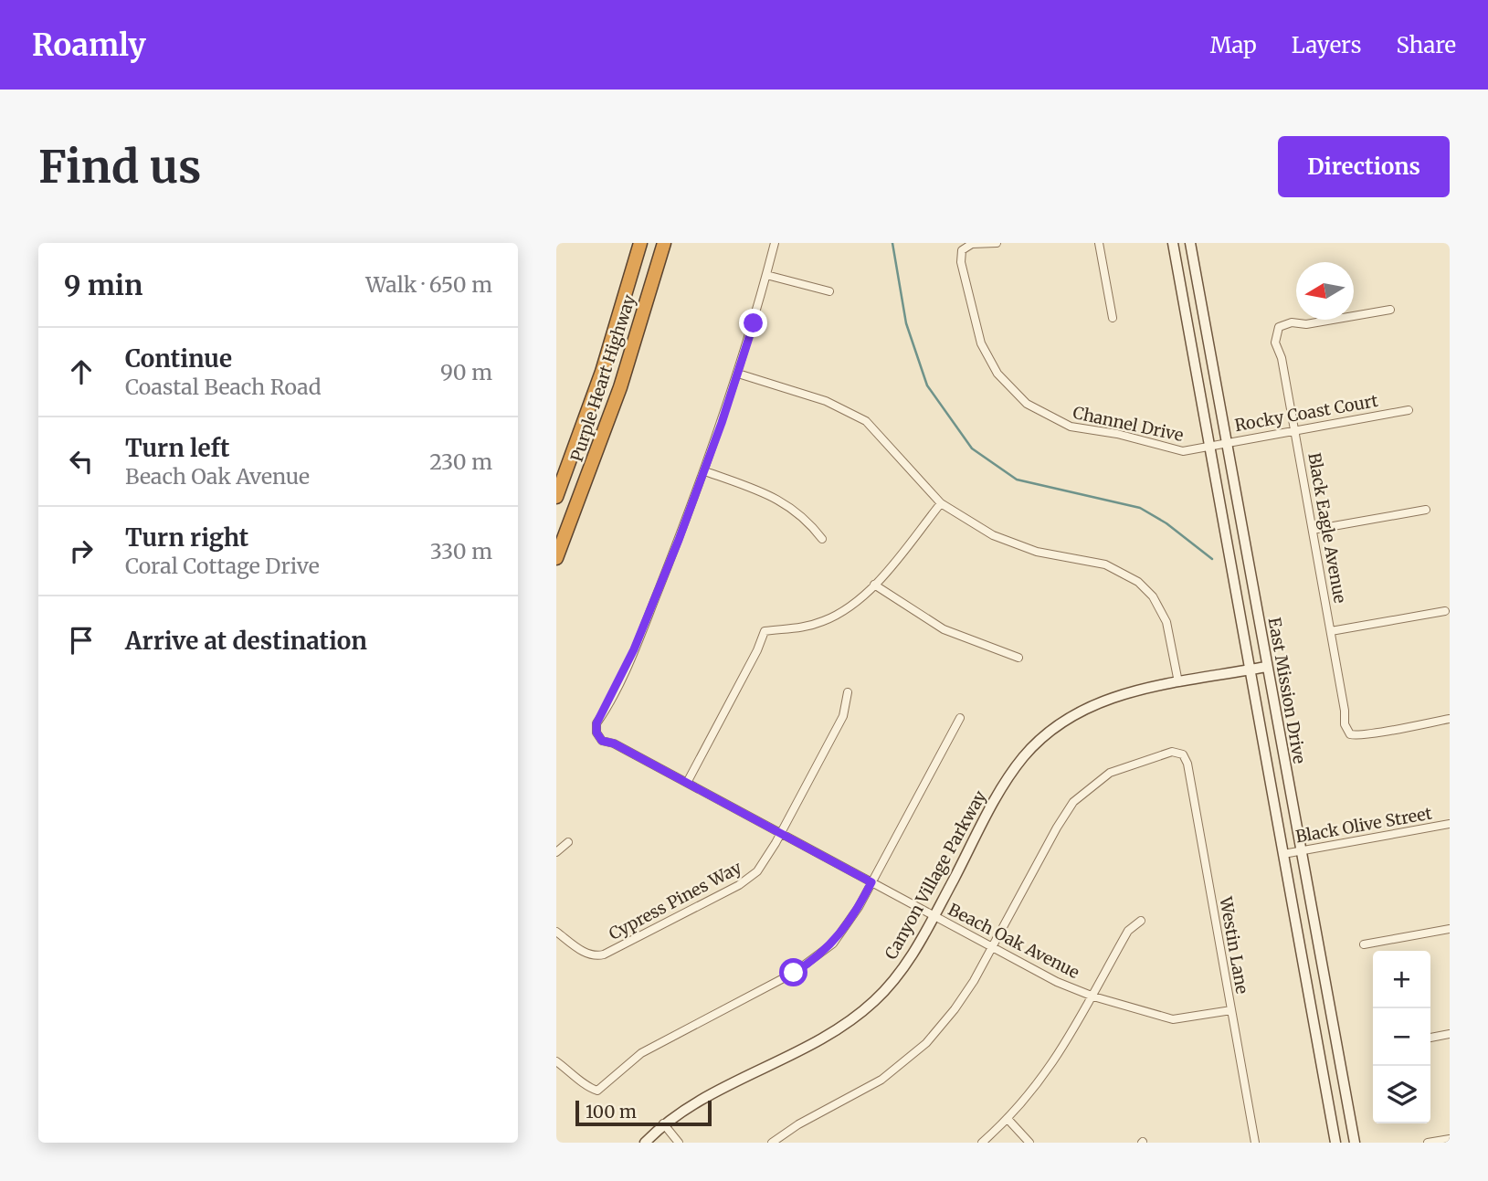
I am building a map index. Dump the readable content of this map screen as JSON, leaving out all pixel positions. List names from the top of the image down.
{
  "streets": {
    "highway": ["Purple Heart Highway"],
    "street": [
      "Rocky Coast Court",
      "Channel Drive",
      "Black Eagle Avenue",
      "East Mission Drive",
      "Black Olive Street",
      "Canyon Village Parkway",
      "Cypress Pines Way",
      "Beach Oak Avenue",
      "Westin Lane"
    ]
  },
  "crossings": [
    ["Rocky Coast Court", "Channel Drive"],
    ["Rocky Coast Court", "Black Eagle Avenue"],
    ["Rocky Coast Court", "East Mission Drive"],
    ["Channel Drive", "East Mission Drive"],
    ["East Mission Drive", "Black Olive Street"],
    ["East Mission Drive", "Canyon Village Parkway"],
    ["Canyon Village Parkway", "Beach Oak Avenue"],
    ["Cypress Pines Way", "Beach Oak Avenue"],
    ["Beach Oak Avenue", "Westin Lane"]
  ],
  "scale_bar": "100 m",
  "north": "left",
  "page": {
    "header": "Roamly",
    "nav": ["Map", "Layers", "Share"],
    "buttons": "Directions",
    "title": "Find us",
    "heading": ["9 min", "Walk · 650 m"],
    "list": [
      ["Continue", "Coastal Beach Road", "90 m"],
      ["Turn left", "Beach Oak Avenue", "230 m"],
      ["Turn right", "Coral Cottage Drive", "330 m"],
      "Arrive at destination"
    ],
    "map_buttons": ["+", "−"],
    "scale": "100 m"
  }
}
